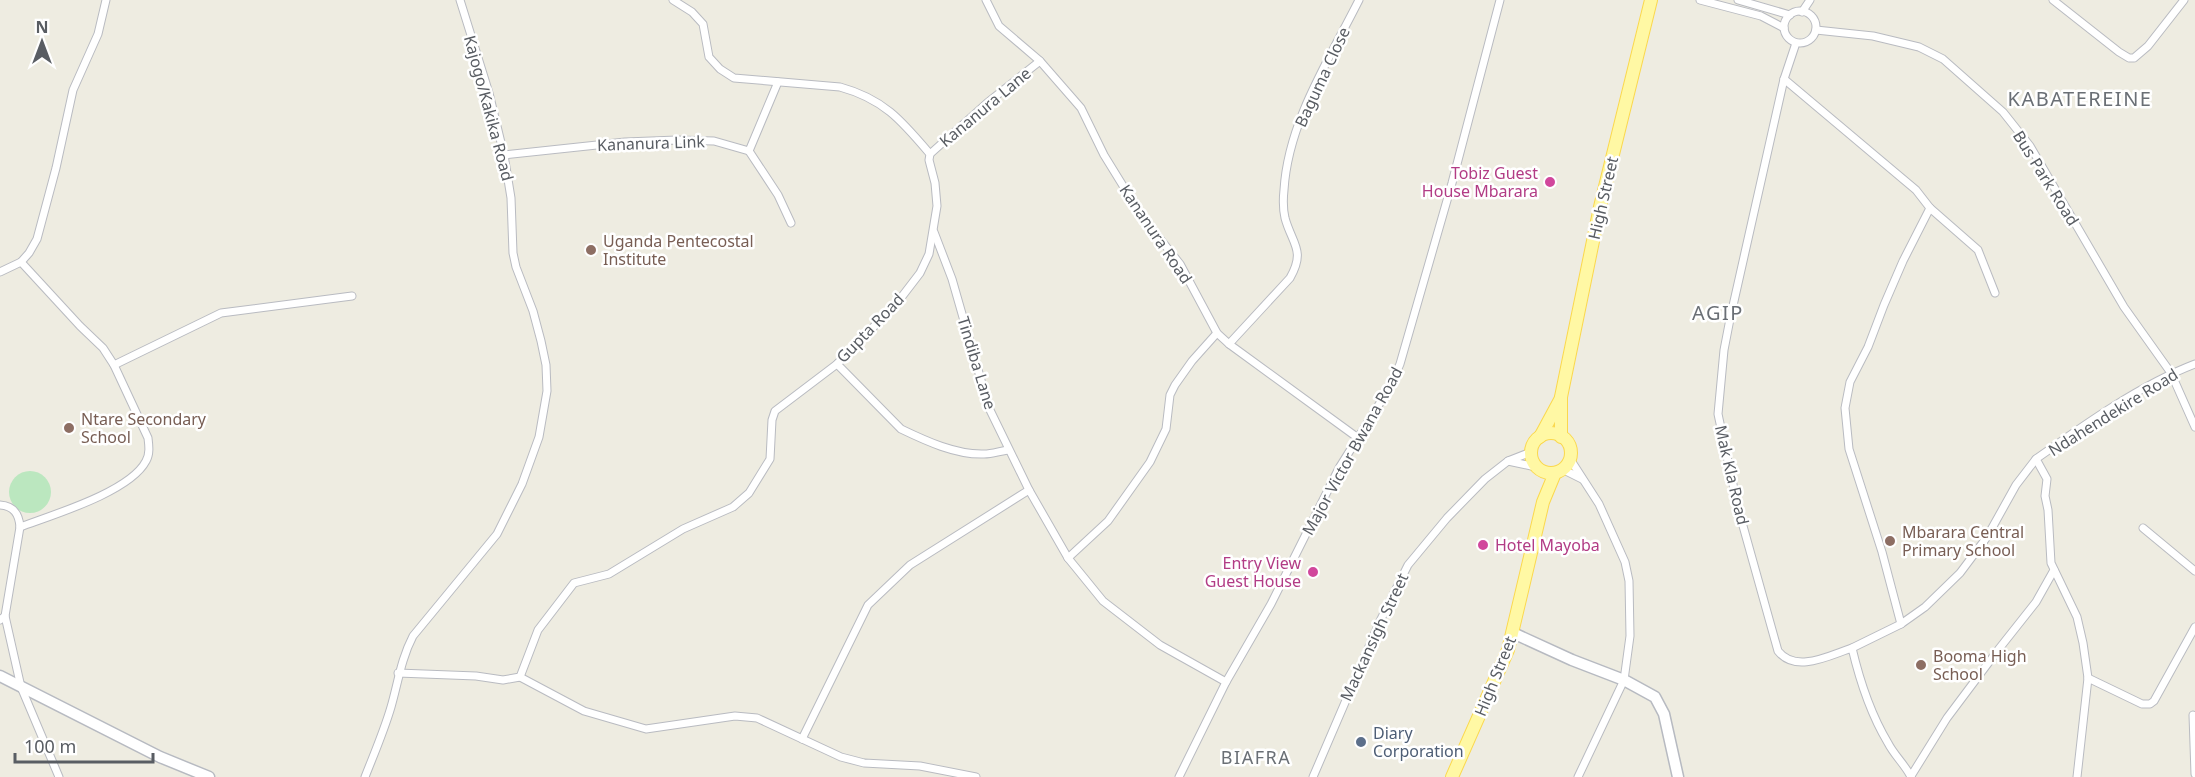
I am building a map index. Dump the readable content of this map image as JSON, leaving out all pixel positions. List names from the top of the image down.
{
  "streets": {
    "main road": ["High Street"],
    "street": [
      "Baguma Close",
      "Kananura Lane",
      "Kajogo/Kakika Road",
      "Kananura Link",
      "Bus Park Road",
      "Kananura Road",
      "Gupta Road",
      "Tindiba Lane",
      "Ndahendekire Road",
      "Major Victor Bwana Road",
      "Mak Kla Road",
      "Mackansigh Street"
    ]
  },
  "crossings": [
    ["Baguma Close", "Kananura Road"],
    ["Kananura Lane", "Kananura Road"],
    ["Kananura Lane", "Gupta Road"],
    ["Kajogo/Kakika Road", "Kananura Link"],
    ["Bus Park Road", "Ndahendekire Road"],
    ["Bus Park Road", "Mak Kla Road"],
    ["High Street", "Mackansigh Street"],
    ["Kananura Road", "Major Victor Bwana Road"],
    ["Gupta Road", "Tindiba Lane"],
    ["Tindiba Lane", "Major Victor Bwana Road"],
    ["Ndahendekire Road", "Mak Kla Road"]
  ],
  "districts": ["KABATEREINE", "AGIP", "BIAFRA"],
  "places": [
    "Tobiz Guest House Mbarara",
    "Uganda Pentecostal Institute",
    "Ntare Secondary School",
    "Mbarara Central Primary School",
    "Hotel Mayoba",
    "Entry View Guest House",
    "Booma High School",
    "Diary Corporation"
  ],
  "scale_bar": "100 m",
  "north": "top"
}
